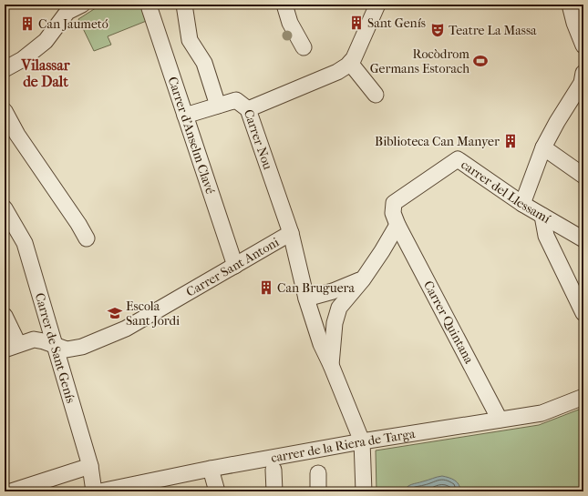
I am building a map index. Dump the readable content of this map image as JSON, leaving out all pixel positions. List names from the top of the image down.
{
  "streets": {
    "street": [
      "Carrer d'Anselm Clavé",
      "Carrer Nou",
      "carrer del Llessamí",
      "Carrer Sant Antoni",
      "Carrer Quintana",
      "Carrer de Sant Genís",
      "carrer de la Riera de Targa"
    ]
  },
  "crossings": [
    ["Carrer d'Anselm Clavé", "Carrer Nou"],
    ["Carrer d'Anselm Clavé", "Carrer Sant Antoni"],
    ["Carrer Nou", "Carrer Sant Antoni"],
    ["carrer del Llessamí", "Carrer Quintana"],
    ["Carrer Sant Antoni", "Carrer de Sant Genís"],
    ["Carrer Quintana", "carrer de la Riera de Targa"]
  ],
  "districts": ["Vilassar de Dalt"],
  "places": {
    "building": [
      "Sant Genís",
      "Can Jaumetó",
      "Biblioteca Can Manyer",
      "Can Bruguera"
    ],
    "theatre": ["Teatre La Massa"],
    "sports": ["Rocòdrom Germans Estorach"],
    "school or university": ["Escola Sant Jordi"]
  }
}
